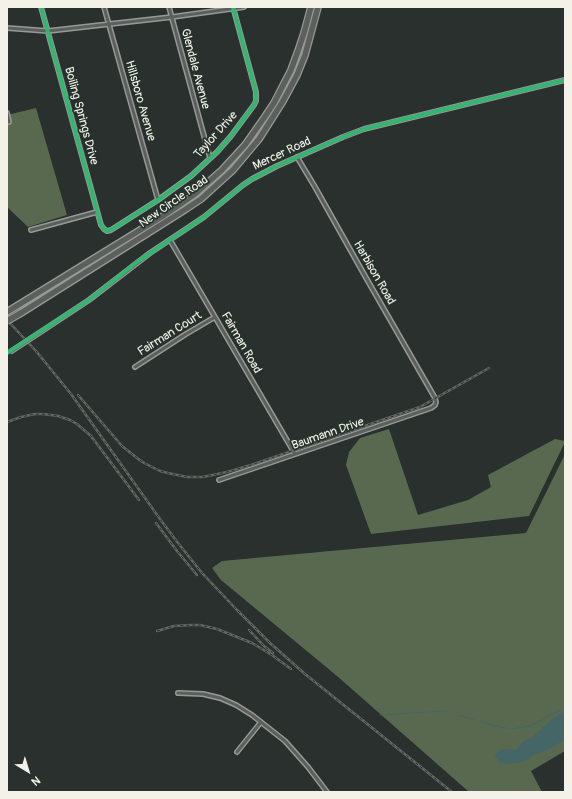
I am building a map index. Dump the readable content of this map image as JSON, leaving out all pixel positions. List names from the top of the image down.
{
  "streets": {
    "highway": ["New Circle Road"],
    "street": [
      "Glendale Avenue",
      "Hillsboro Avenue",
      "Boiling Springs Drive",
      "Taylor Drive",
      "Mercer Road",
      "Harbison Road",
      "Fairman Court",
      "Fairman Road",
      "Baumann Drive"
    ]
  },
  "crossings": [
    ["Glendale Avenue", "Taylor Drive"],
    ["Hillsboro Avenue", "Taylor Drive"],
    ["Boiling Springs Drive", "Taylor Drive"],
    ["Mercer Road", "Harbison Road"],
    ["Mercer Road", "Fairman Road"],
    ["Harbison Road", "Baumann Drive"],
    ["Fairman Court", "Fairman Road"],
    ["Fairman Road", "Baumann Drive"]
  ],
  "north": "bottom right"
}
